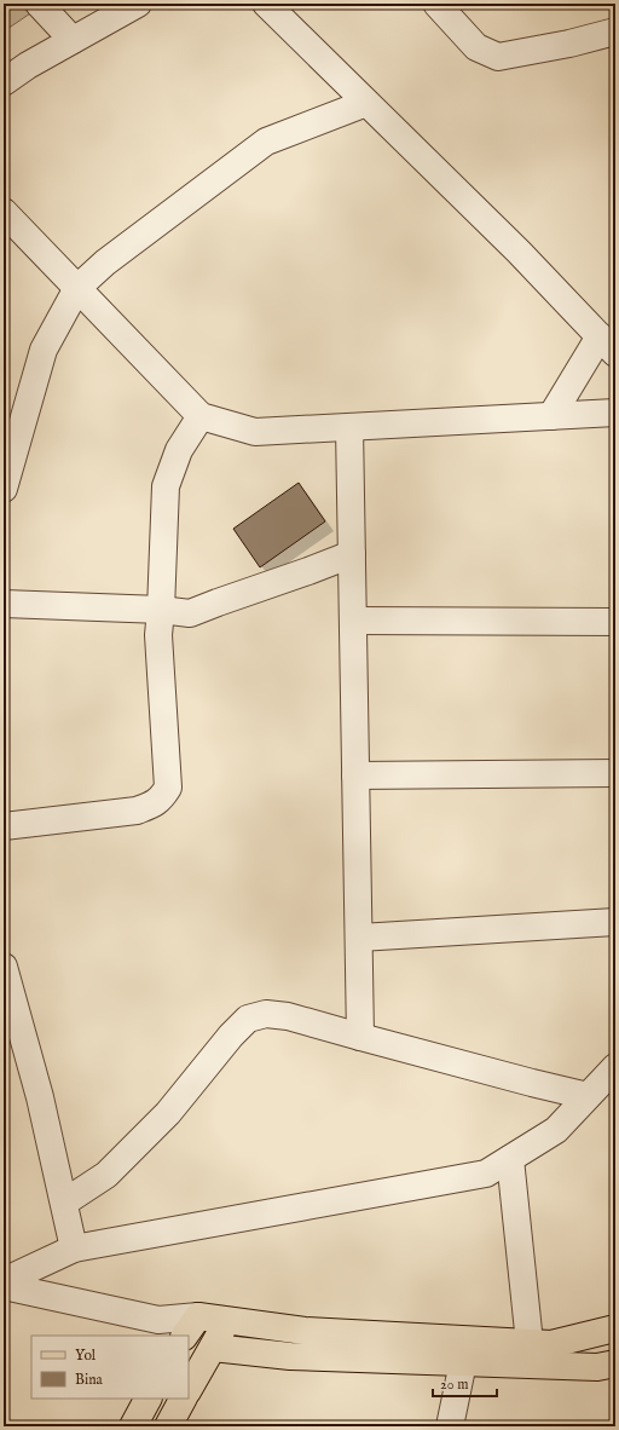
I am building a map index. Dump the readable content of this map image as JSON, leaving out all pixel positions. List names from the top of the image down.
{
  "legend": ["Yol", "Bina"],
  "scale_bar": "20 m"
}
